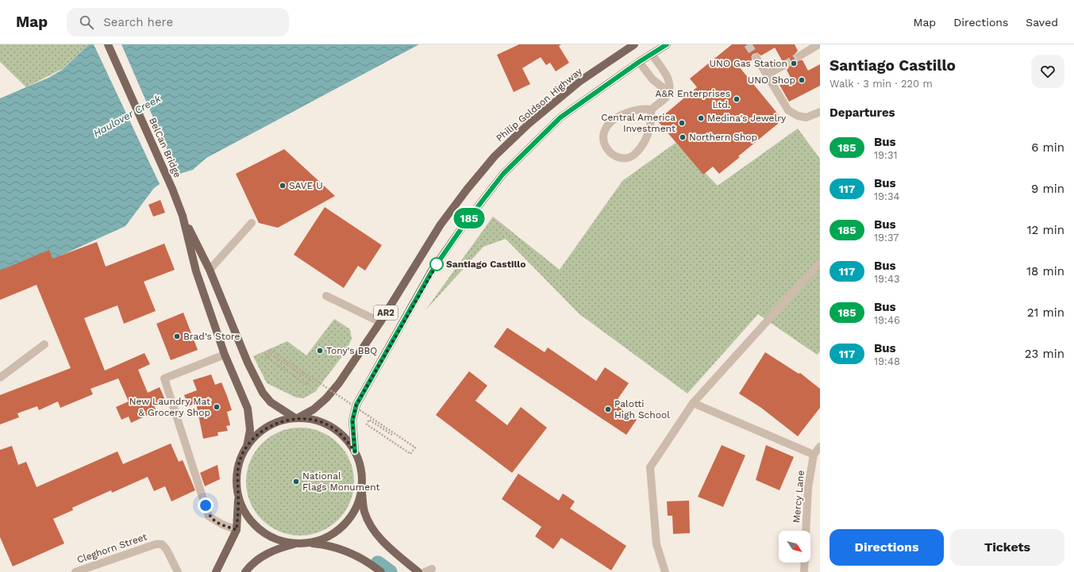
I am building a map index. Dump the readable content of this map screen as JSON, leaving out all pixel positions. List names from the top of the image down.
{
  "streets": {
    "main road": ["Philip Goldson Highway", "BelCan Bridge", "AR2"],
    "street": ["Mercy Lane", "Cleghorn Street"]
  },
  "water": ["Haulover Creek"],
  "places": [
    "UNO Gas Station",
    "UNO Shop",
    "A&R Enterprises Ltd.",
    "Medina's Jewelry",
    "Central America Investment",
    "Northern Shop",
    "SAVE U",
    "Santiago Castillo",
    "Brad's Store",
    "Tony's BBQ",
    "New Laundry Mat & Grocery Shop",
    "Palotti High School",
    "National Flags Monument"
  ],
  "lines": ["bus line 185"],
  "north": "bottom right",
  "page": {
    "header": "Map",
    "search": "Search here",
    "nav": ["Map", "Directions", "Saved"],
    "on_map": "185",
    "heading": [
      ["Santiago Castillo", "Walk · 3 min · 220 m"],
      "Departures"
    ],
    "list": [
      {
        "mark": "185",
        "name": "Bus",
        "note": "19:31",
        "value": "6 min"
      },
      {
        "mark": "117",
        "name": "Bus",
        "note": "19:34",
        "value": "9 min"
      },
      {
        "mark": "185",
        "name": "Bus",
        "note": "19:37",
        "value": "12 min"
      },
      {
        "mark": "117",
        "name": "Bus",
        "note": "19:43",
        "value": "18 min"
      },
      {
        "mark": "185",
        "name": "Bus",
        "note": "19:46",
        "value": "21 min"
      },
      {
        "mark": "117",
        "name": "Bus",
        "note": "19:48",
        "value": "23 min"
      }
    ],
    "buttons": ["Directions", "Tickets"]
  }
}
